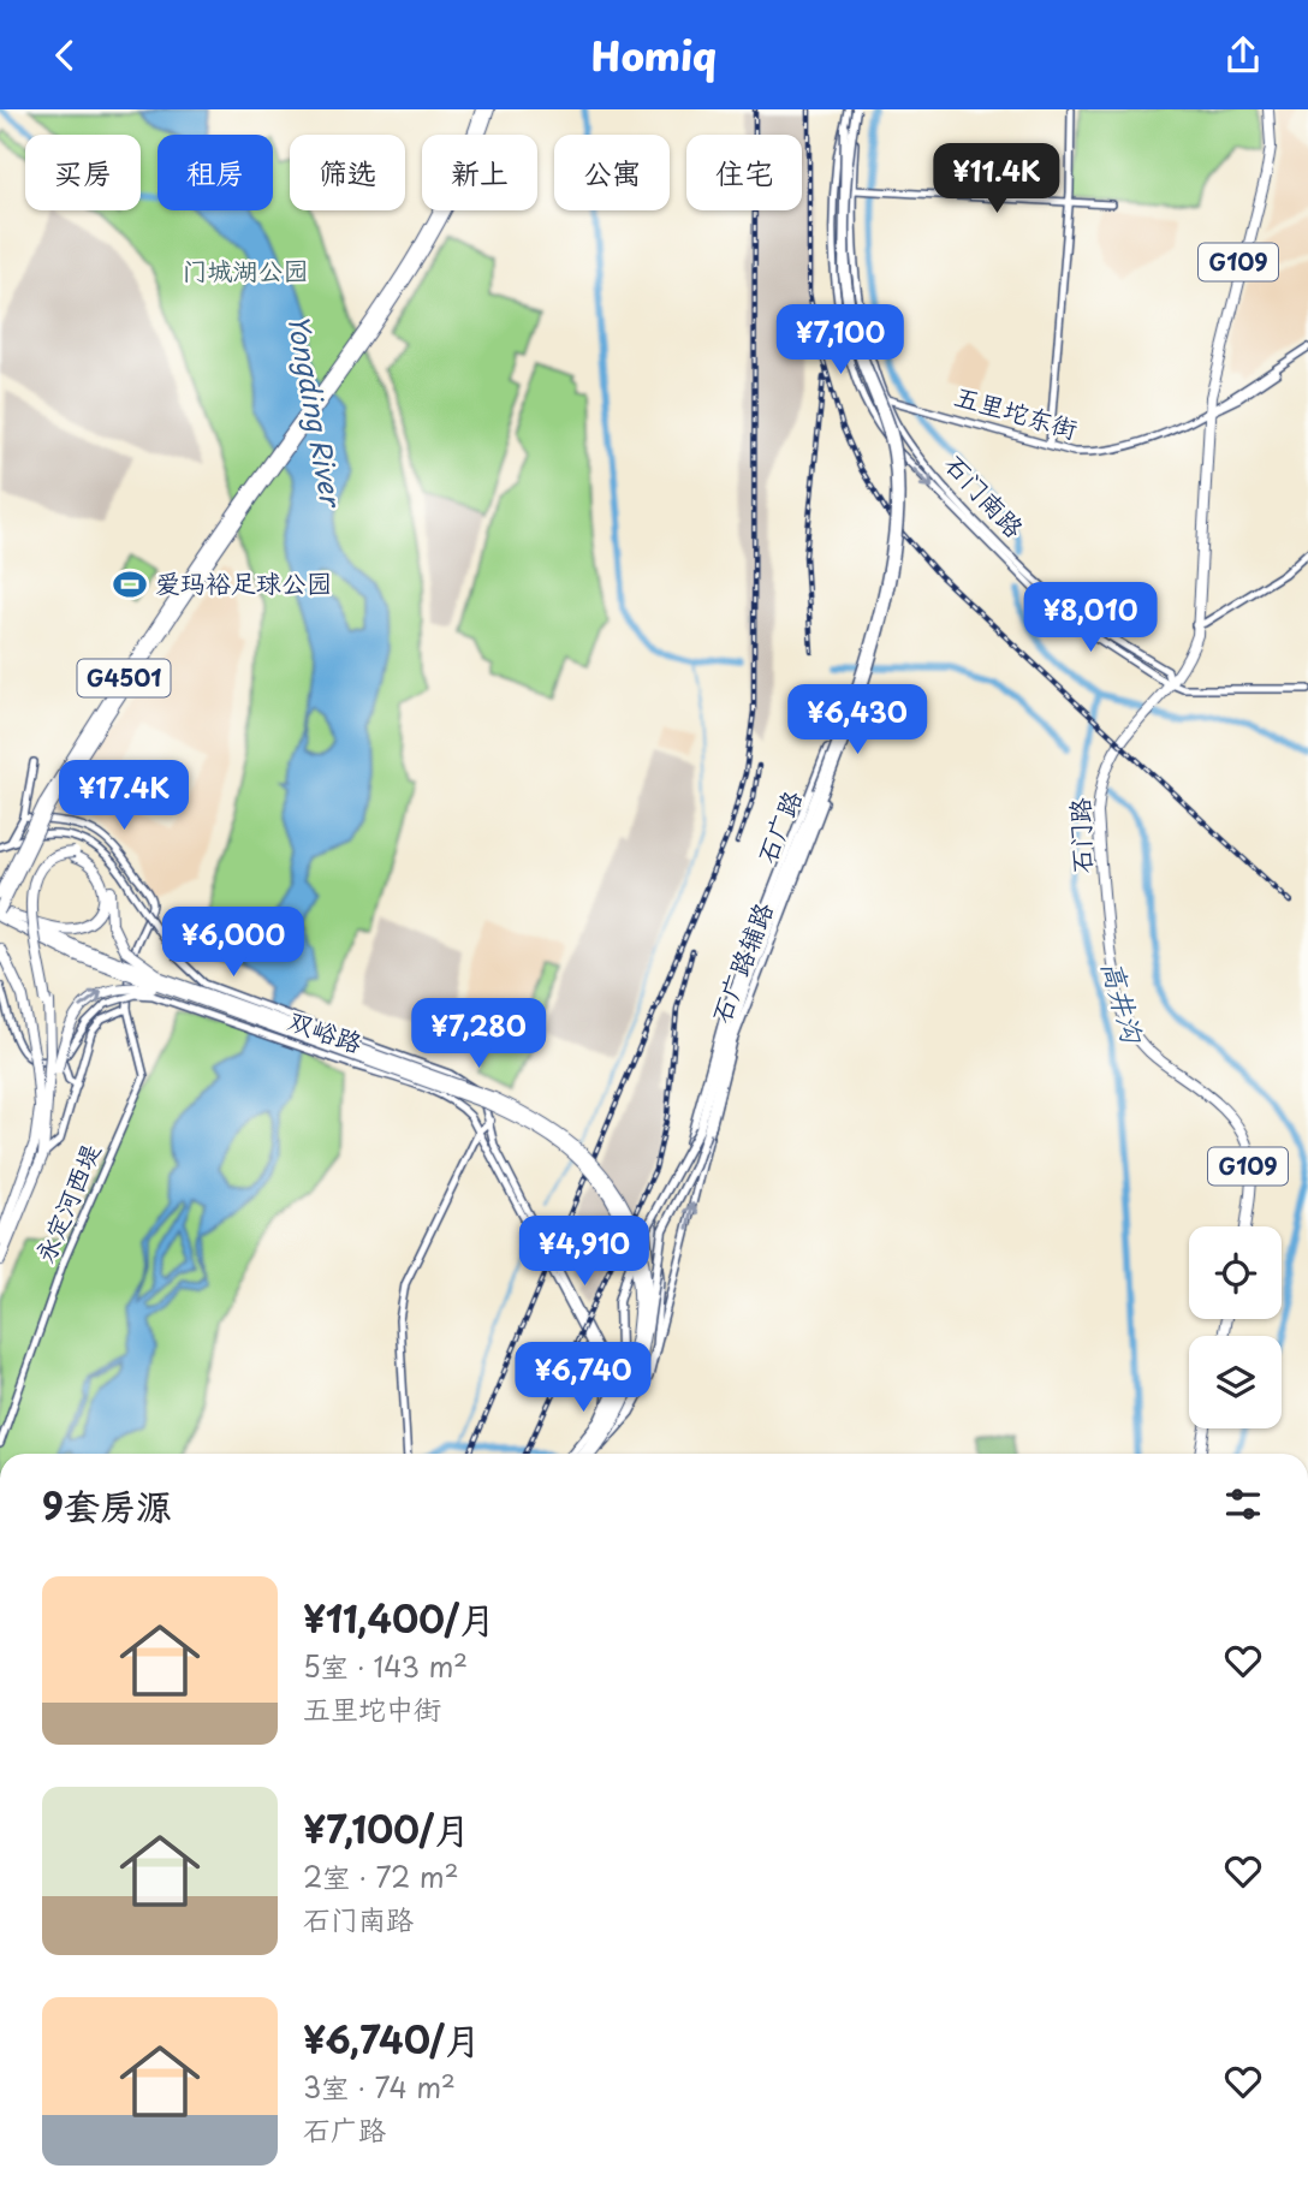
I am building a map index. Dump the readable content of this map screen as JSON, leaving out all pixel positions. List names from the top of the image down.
{
  "streets": {
    "highway": [
      "G109",
      "G4501",
      "石门路",
      "双峪路"
    ],
    "main road": ["石广路"],
    "street": [
      "五里坨东街",
      "石门南路",
      "石广路辅路",
      "永定河西堤"
    ]
  },
  "crossings": [
    ["五里坨东街", "石门南路"],
    ["五里坨东街", "石门路"],
    ["石门南路", "石广路"],
    ["石门南路", "石门路"],
    ["G4501", "双峪路"]
  ],
  "water": ["Yongding River", "高井沟"],
  "parks": ["门城湖公园"],
  "places": {
    "sports": ["爱玛裕足球公园"]
  },
  "page": {
    "header": "Homiq",
    "chip": [
      "买房",
      "租房",
      "筛选",
      "新上",
      "公寓",
      "住宅"
    ],
    "price": [
      "¥11.4K",
      "¥7,100",
      "¥8,010",
      "¥6,430",
      "¥17.4K",
      "¥6,000",
      "¥7,280",
      "¥4,910",
      "¥6,740"
    ],
    "heading": "9套房源",
    "list": [
      {
        "name": "¥11,400/月",
        "note": "5室 · 143 m² · 五里坨中街"
      },
      {
        "name": "¥7,100/月",
        "note": "2室 · 72 m² · 石门南路"
      },
      {
        "name": "¥6,740/月",
        "note": "3室 · 74 m² · 石广路"
      }
    ]
  }
}
